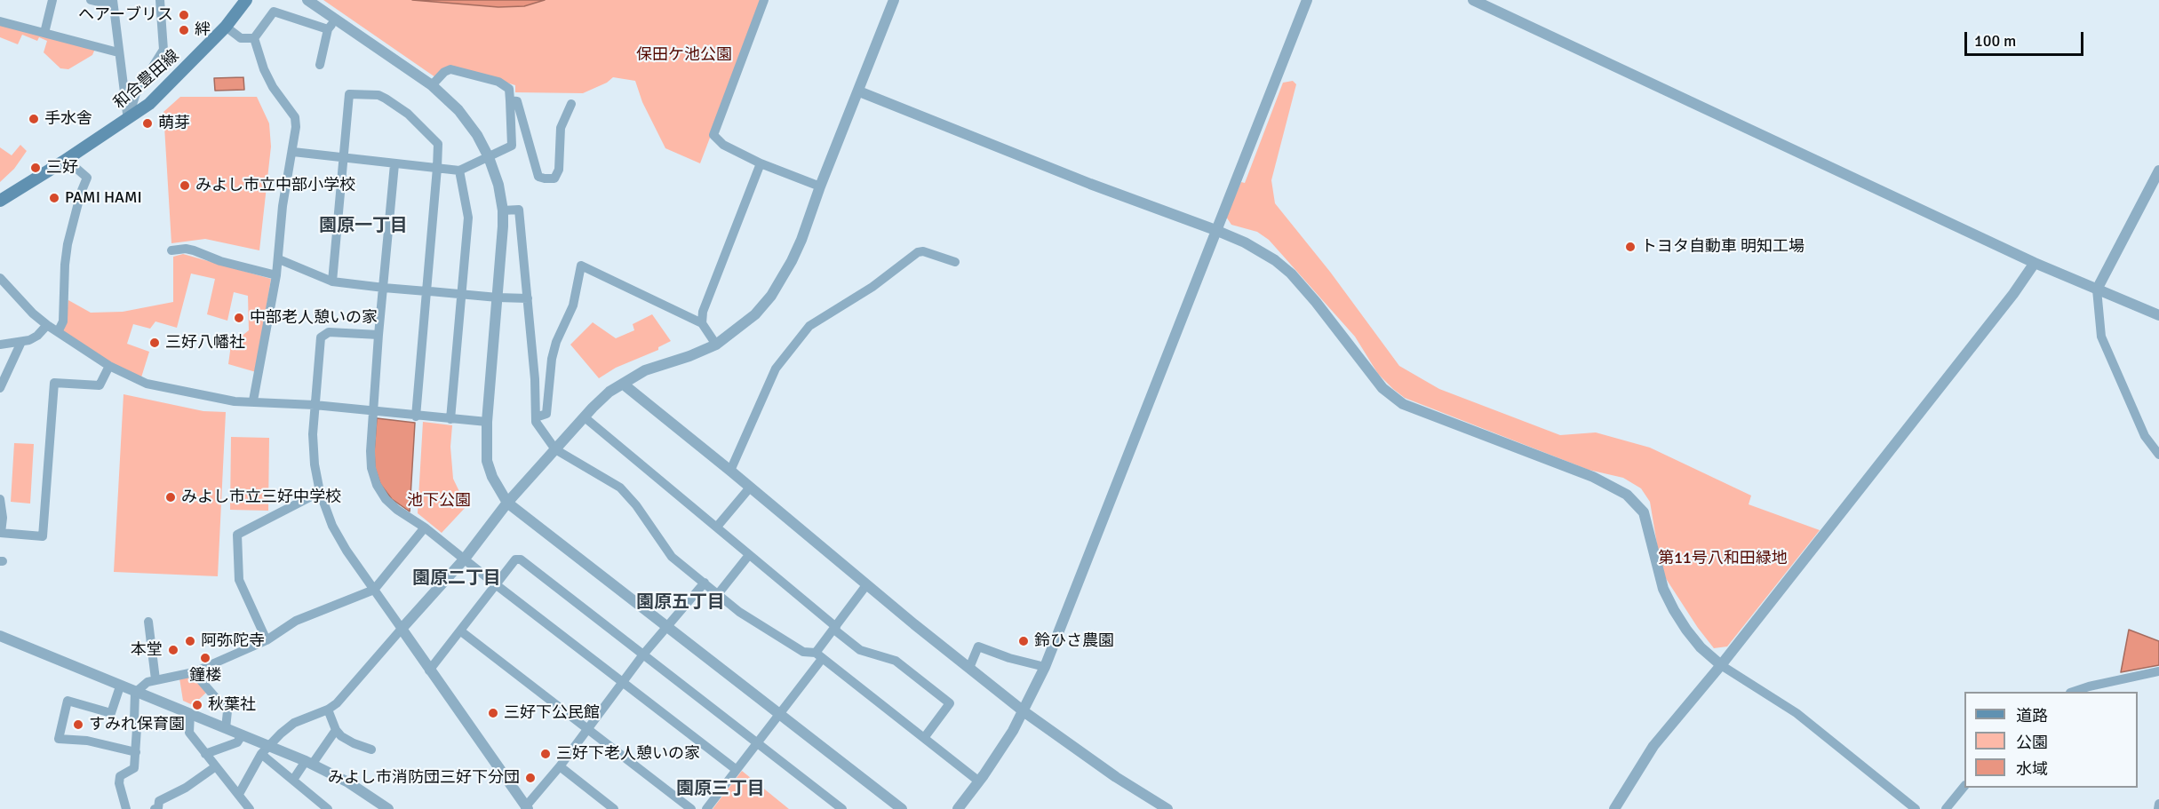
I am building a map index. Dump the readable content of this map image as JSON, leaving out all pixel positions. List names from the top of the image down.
{
  "streets": {
    "main road": ["和合豊田線"]
  },
  "districts": [
    "園原一丁目",
    "園原二丁目",
    "園原五丁目",
    "園原三丁目"
  ],
  "parks": ["保田ケ池公園", "池下公園", "第11号八和田緑地"],
  "places": [
    "ヘアーブリス",
    "絆",
    "手水舎",
    "萌芽",
    "三好",
    "みよし市立中部小学校",
    "PAMI HAMI",
    "トヨタ自動車 明知工場",
    "中部老人憩いの家",
    "三好八幡社",
    "みよし市立三好中学校",
    "阿弥陀寺",
    "鈴ひさ農園",
    "本堂",
    "鐘楼",
    "秋葉社",
    "三好下公民館",
    "すみれ保育園",
    "三好下老人憩いの家",
    "みよし市消防団三好下分団"
  ],
  "legend": ["道路", "公園", "水域"],
  "scale_bar": "100 m"
}
